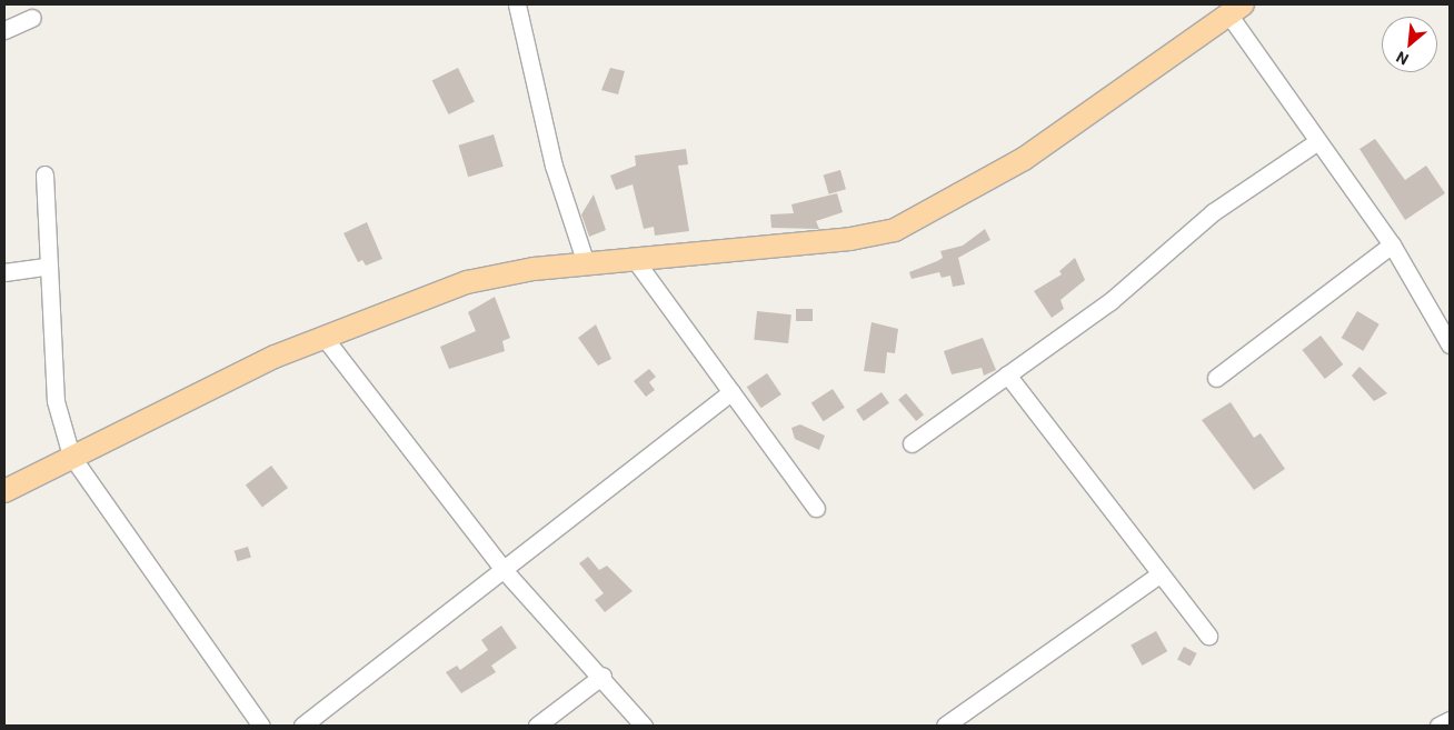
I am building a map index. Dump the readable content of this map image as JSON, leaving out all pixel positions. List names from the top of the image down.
{
  "north": "bottom left"
}
